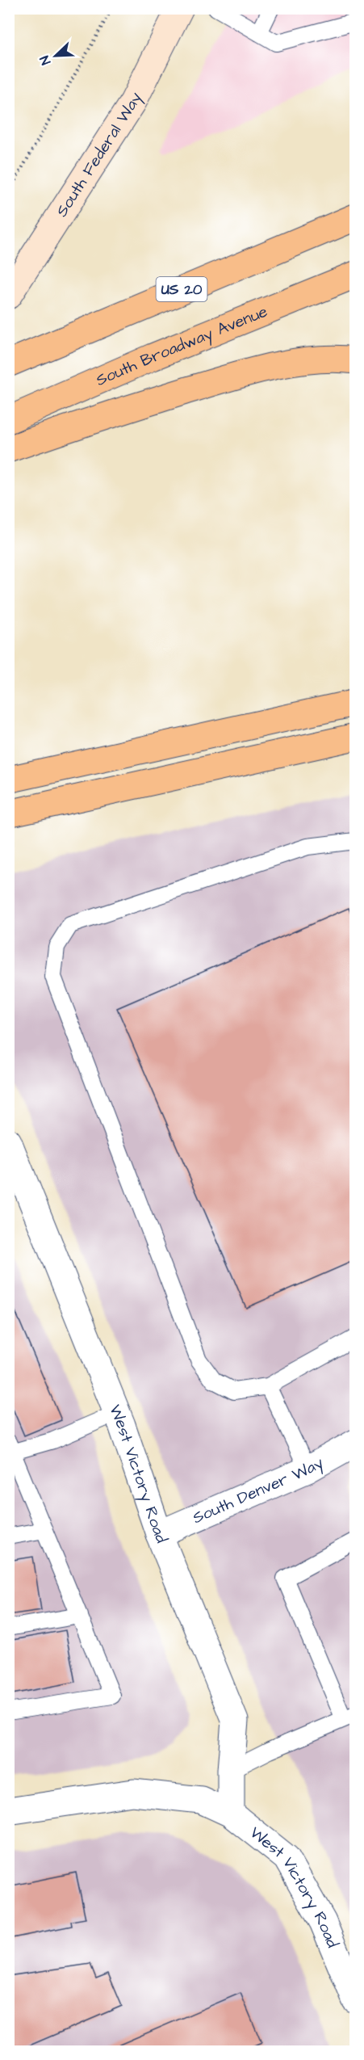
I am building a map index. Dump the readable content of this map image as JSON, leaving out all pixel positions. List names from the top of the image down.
{
  "streets": {
    "main road": ["South Federal Way", "US 20", "South Broadway Avenue"],
    "street": ["West Victory Road", "South Denver Way"]
  },
  "crossings": [
    ["West Victory Road", "South Denver Way"]
  ],
  "north": "bottom left"
}
